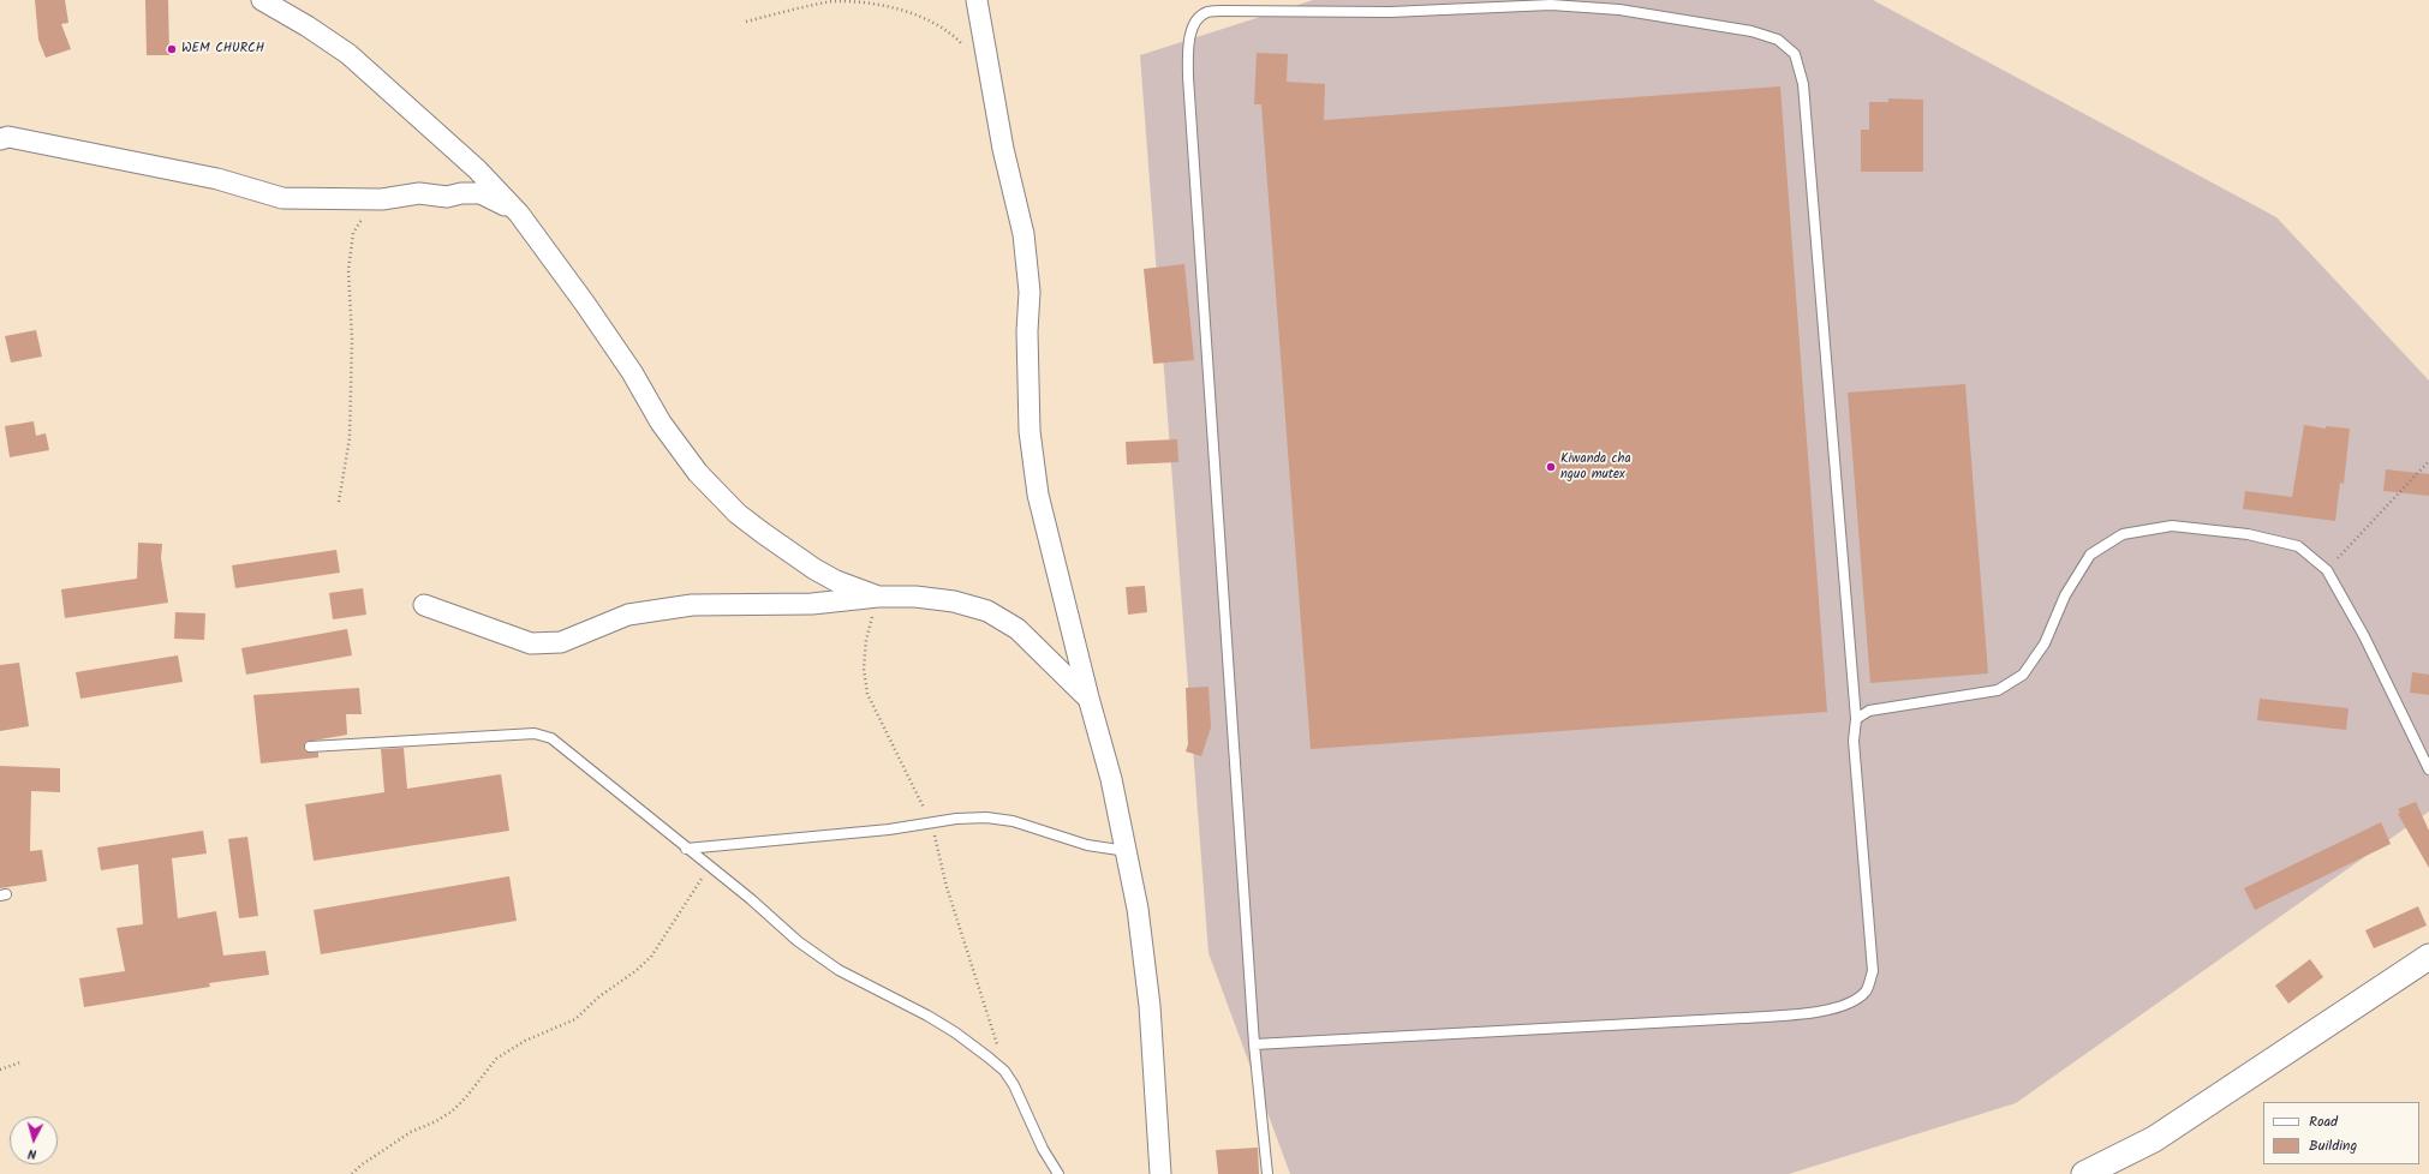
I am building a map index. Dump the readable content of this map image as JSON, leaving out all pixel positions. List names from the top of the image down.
{
  "places": ["WEM CHURCH", "Kiwanda cha nguo mutex"],
  "legend": ["Road", "Building"],
  "north": "bottom"
}
